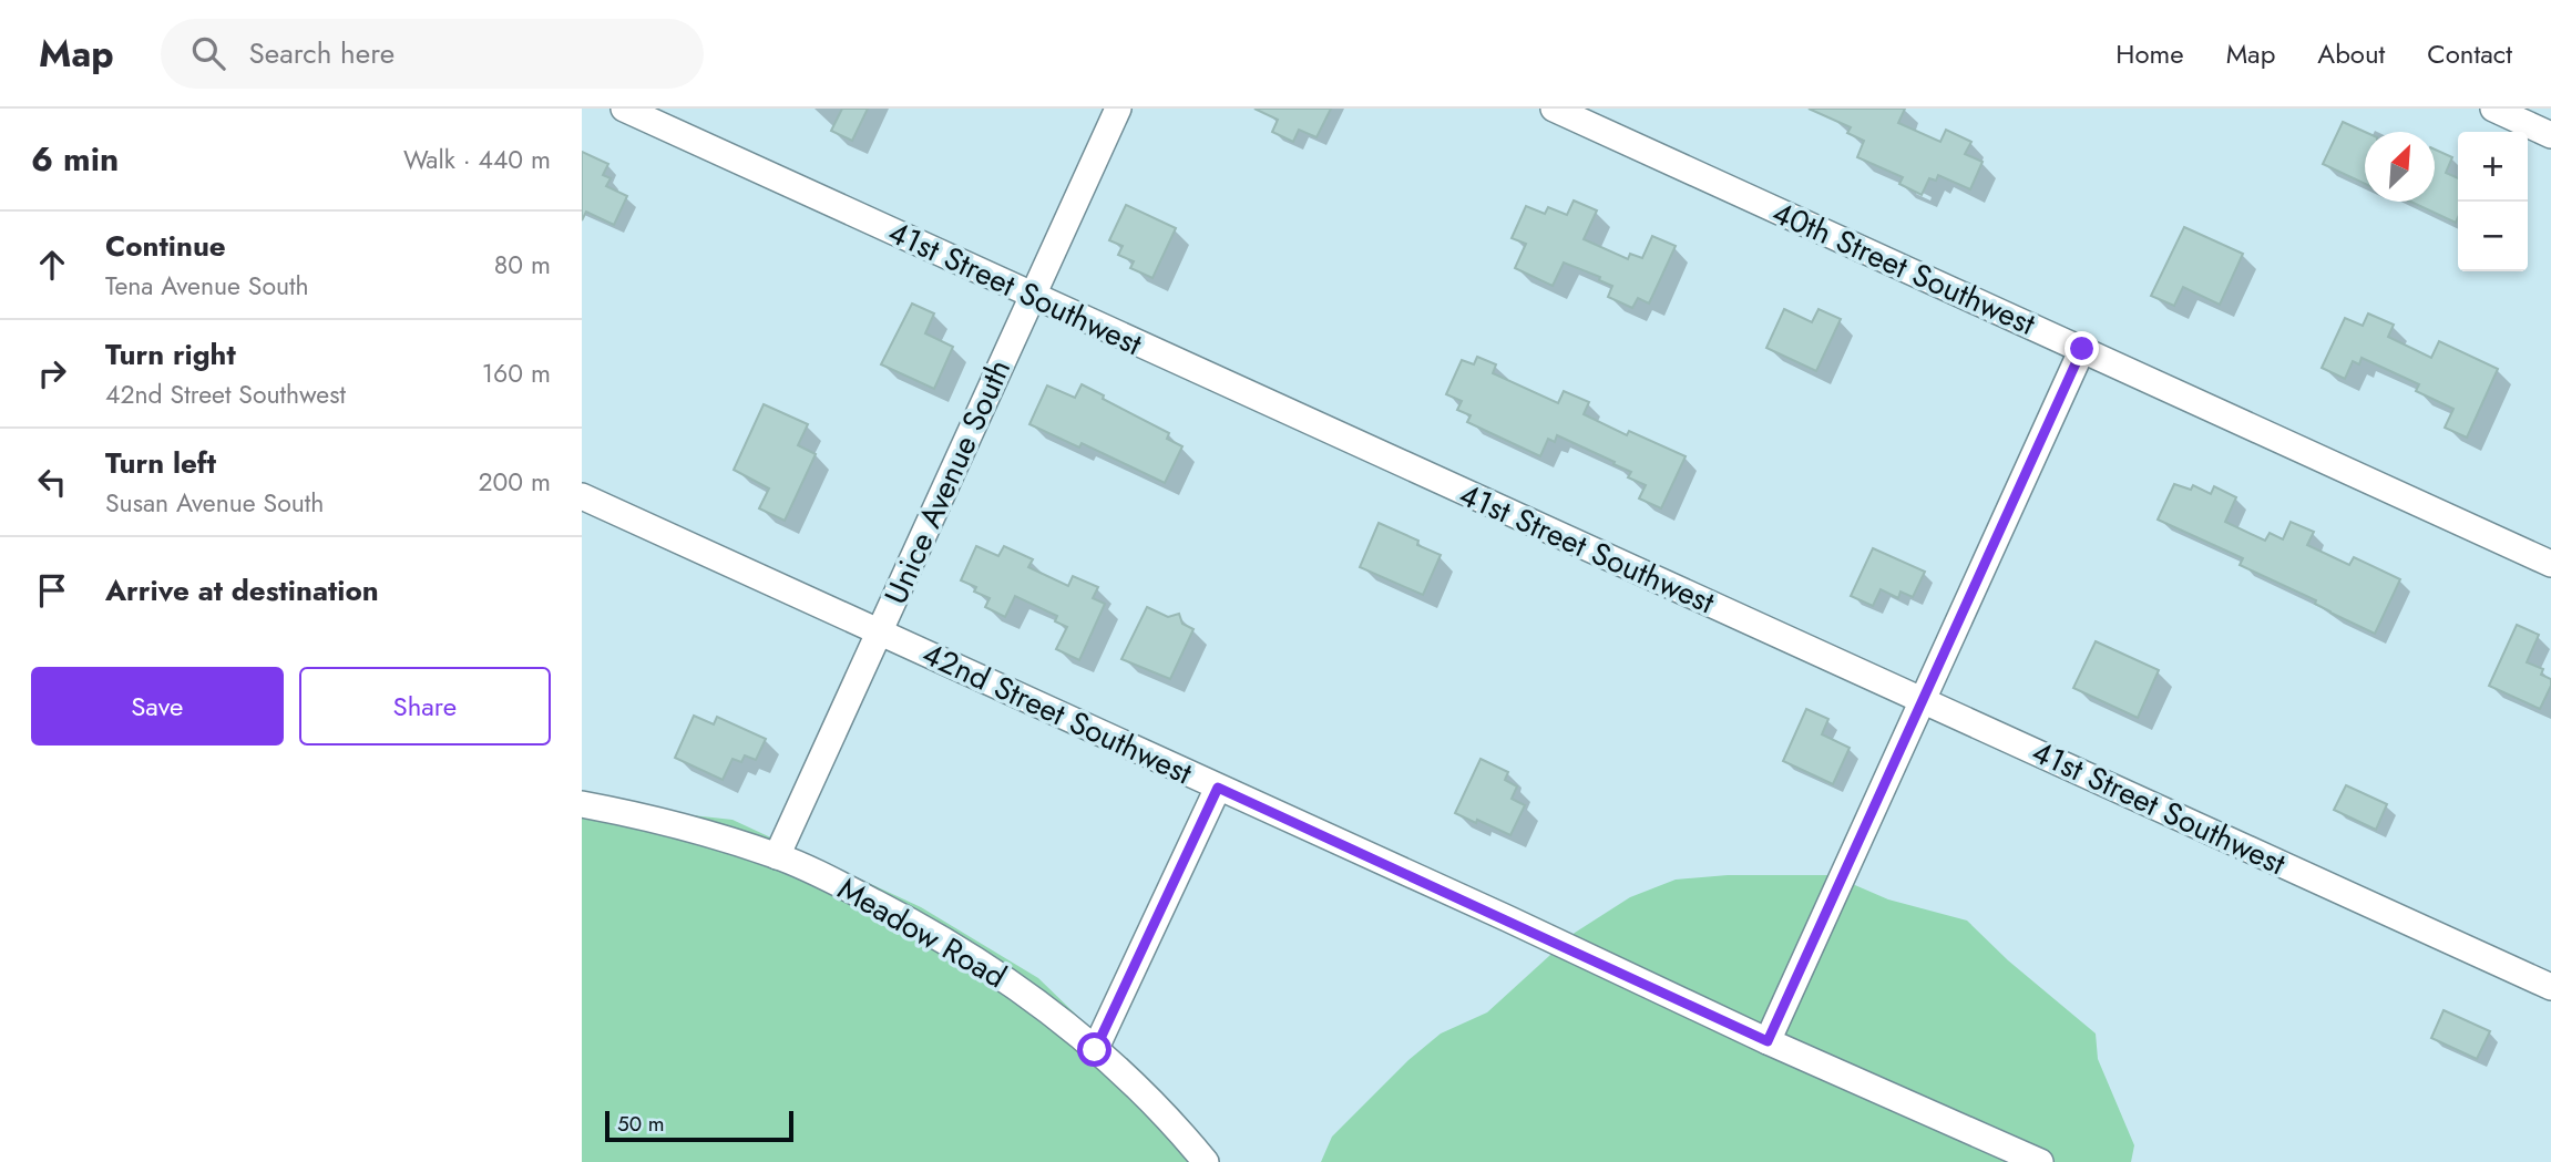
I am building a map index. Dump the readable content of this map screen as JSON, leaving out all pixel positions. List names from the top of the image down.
{
  "streets": {
    "street": [
      "40th Street Southwest",
      "41st Street Southwest",
      "Unice Avenue South",
      "42nd Street Southwest",
      "Meadow Road"
    ]
  },
  "crossings": [
    ["41st Street Southwest", "Unice Avenue South"],
    ["Unice Avenue South", "42nd Street Southwest"],
    ["Unice Avenue South", "Meadow Road"]
  ],
  "scale_bar": "50 m",
  "north": "top right",
  "page": {
    "header": "Map",
    "search": "Search here",
    "nav": [
      "Home",
      "Map",
      "About",
      "Contact"
    ],
    "heading": ["6 min", "Walk · 440 m"],
    "map_buttons": ["+", "−"],
    "list": [
      ["Continue", "Tena Avenue South", "80 m"],
      ["Turn right", "42nd Street Southwest", "160 m"],
      ["Turn left", "Susan Avenue South", "200 m"],
      "Arrive at destination"
    ],
    "buttons": ["Save", "Share"],
    "scale": "50 m"
  }
}
